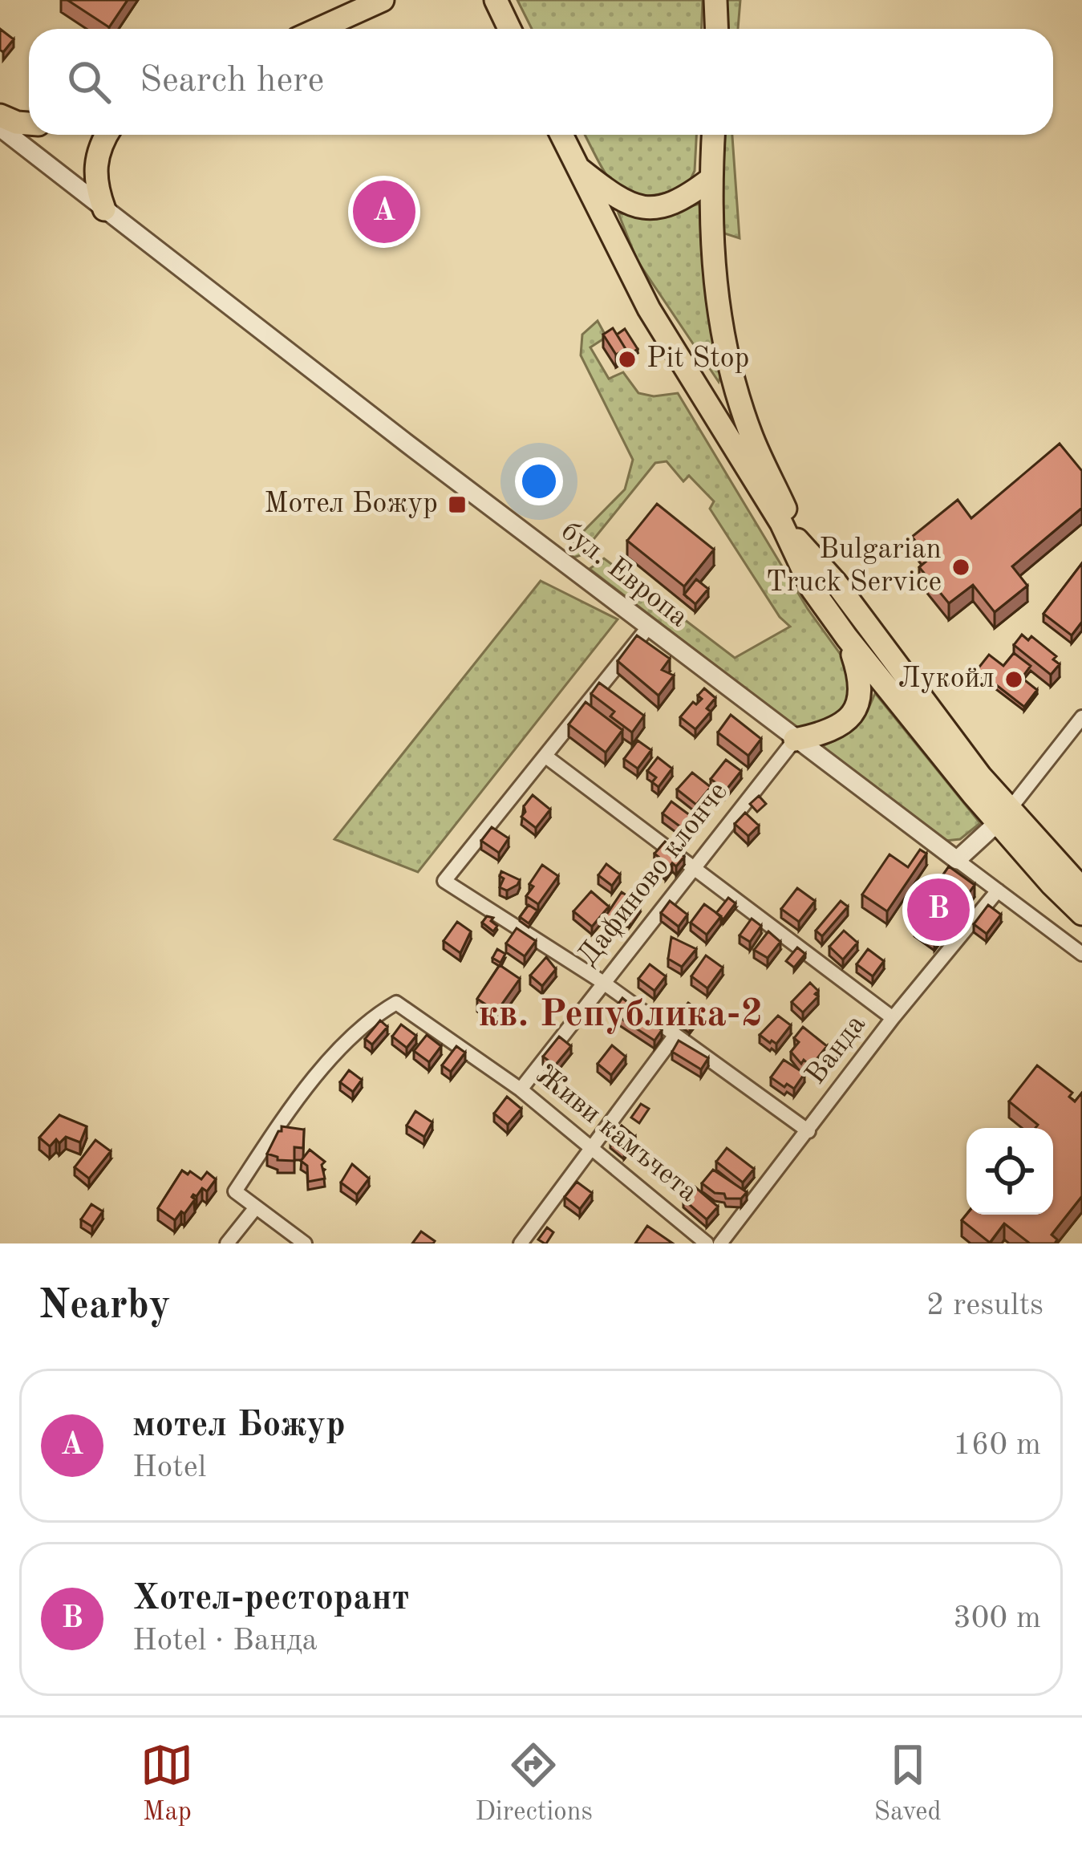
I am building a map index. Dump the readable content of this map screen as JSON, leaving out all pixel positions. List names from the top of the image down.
{
  "streets": {
    "street": [
      "бул. Европа",
      "Дафиново клонче",
      "Ванда",
      "Живи камъчета"
    ]
  },
  "crossings": [
    ["бул. Европа", "Дафиново клонче"],
    ["бул. Европа", "Ванда"],
    ["Дафиново клонче", "Живи камъчета"]
  ],
  "districts": ["кв. Република-2"],
  "places": {
    "other": ["Pit Stop", "Bulgarian Truck Service", "Лукойл"],
    "transit": ["Мотел Божур"]
  },
  "page": {
    "search": "Search here",
    "pins": ["A", "B"],
    "heading": ["Nearby", "2 results"],
    "list": [
      {
        "mark": "A",
        "name": "мотел Божур",
        "note": "Hotel",
        "value": "160 m"
      },
      {
        "mark": "B",
        "name": "Хотел-ресторант",
        "note": "Hotel · Ванда",
        "value": "300 m"
      }
    ],
    "nav": ["Map", "Directions", "Saved"]
  }
}
